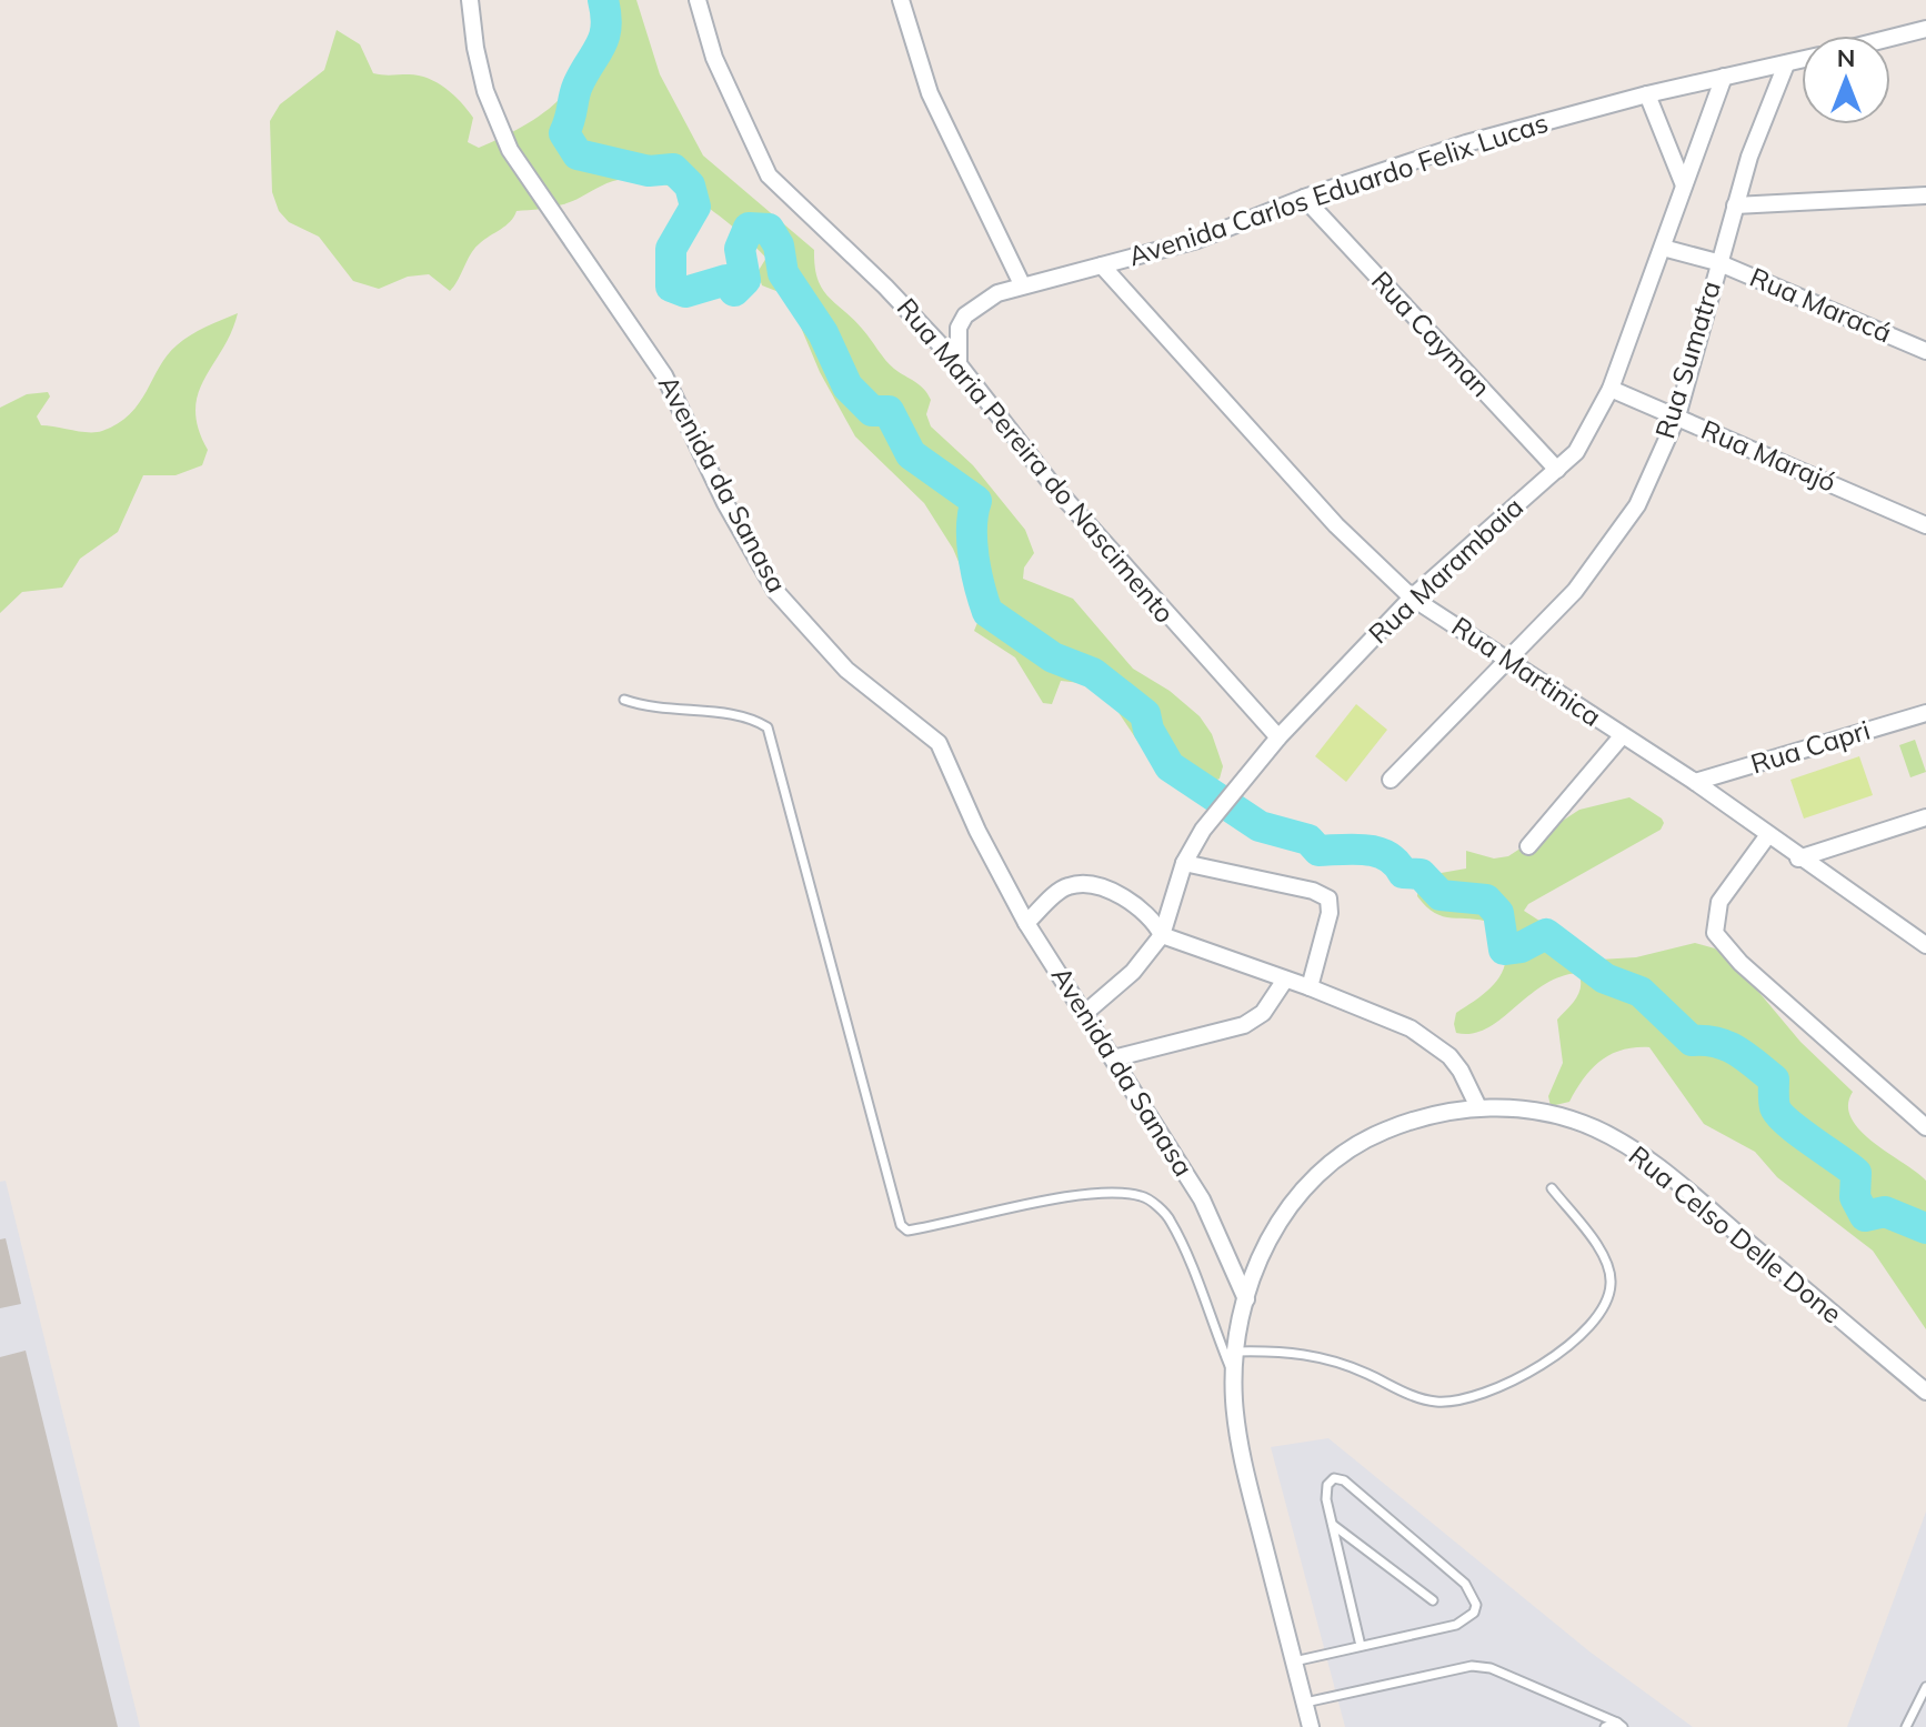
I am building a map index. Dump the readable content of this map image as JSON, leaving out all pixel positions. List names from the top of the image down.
{
  "streets": {
    "street": [
      "Avenida Carlos Eduardo Felix Lucas",
      "Rua Maracá",
      "Rua Cayman",
      "Rua Sumatra",
      "Rua Marajó",
      "Rua Maria Pereira do Nascimento",
      "Avenida da Sanasa",
      "Rua Marambaia",
      "Rua Martinica",
      "Rua Capri",
      "Rua Celso Delle Done"
    ]
  },
  "crossings": [
    ["Avenida Carlos Eduardo Felix Lucas", "Rua Cayman"],
    ["Avenida Carlos Eduardo Felix Lucas", "Rua Sumatra"],
    ["Avenida Carlos Eduardo Felix Lucas", "Rua Maria Pereira do Nascimento"],
    ["Avenida Carlos Eduardo Felix Lucas", "Rua Marambaia"],
    ["Avenida Carlos Eduardo Felix Lucas", "Rua Martinica"],
    ["Rua Maracá", "Rua Sumatra"],
    ["Rua Maracá", "Rua Marambaia"],
    ["Rua Cayman", "Rua Marambaia"],
    ["Rua Sumatra", "Rua Marajó"],
    ["Rua Sumatra", "Rua Martinica"],
    ["Rua Marajó", "Rua Marambaia"],
    ["Rua Maria Pereira do Nascimento", "Rua Marambaia"],
    ["Avenida da Sanasa", "Rua Marambaia"],
    ["Avenida da Sanasa", "Rua Celso Delle Done"],
    ["Rua Marambaia", "Rua Martinica"],
    ["Rua Martinica", "Rua Capri"]
  ],
  "north": "top"
}
